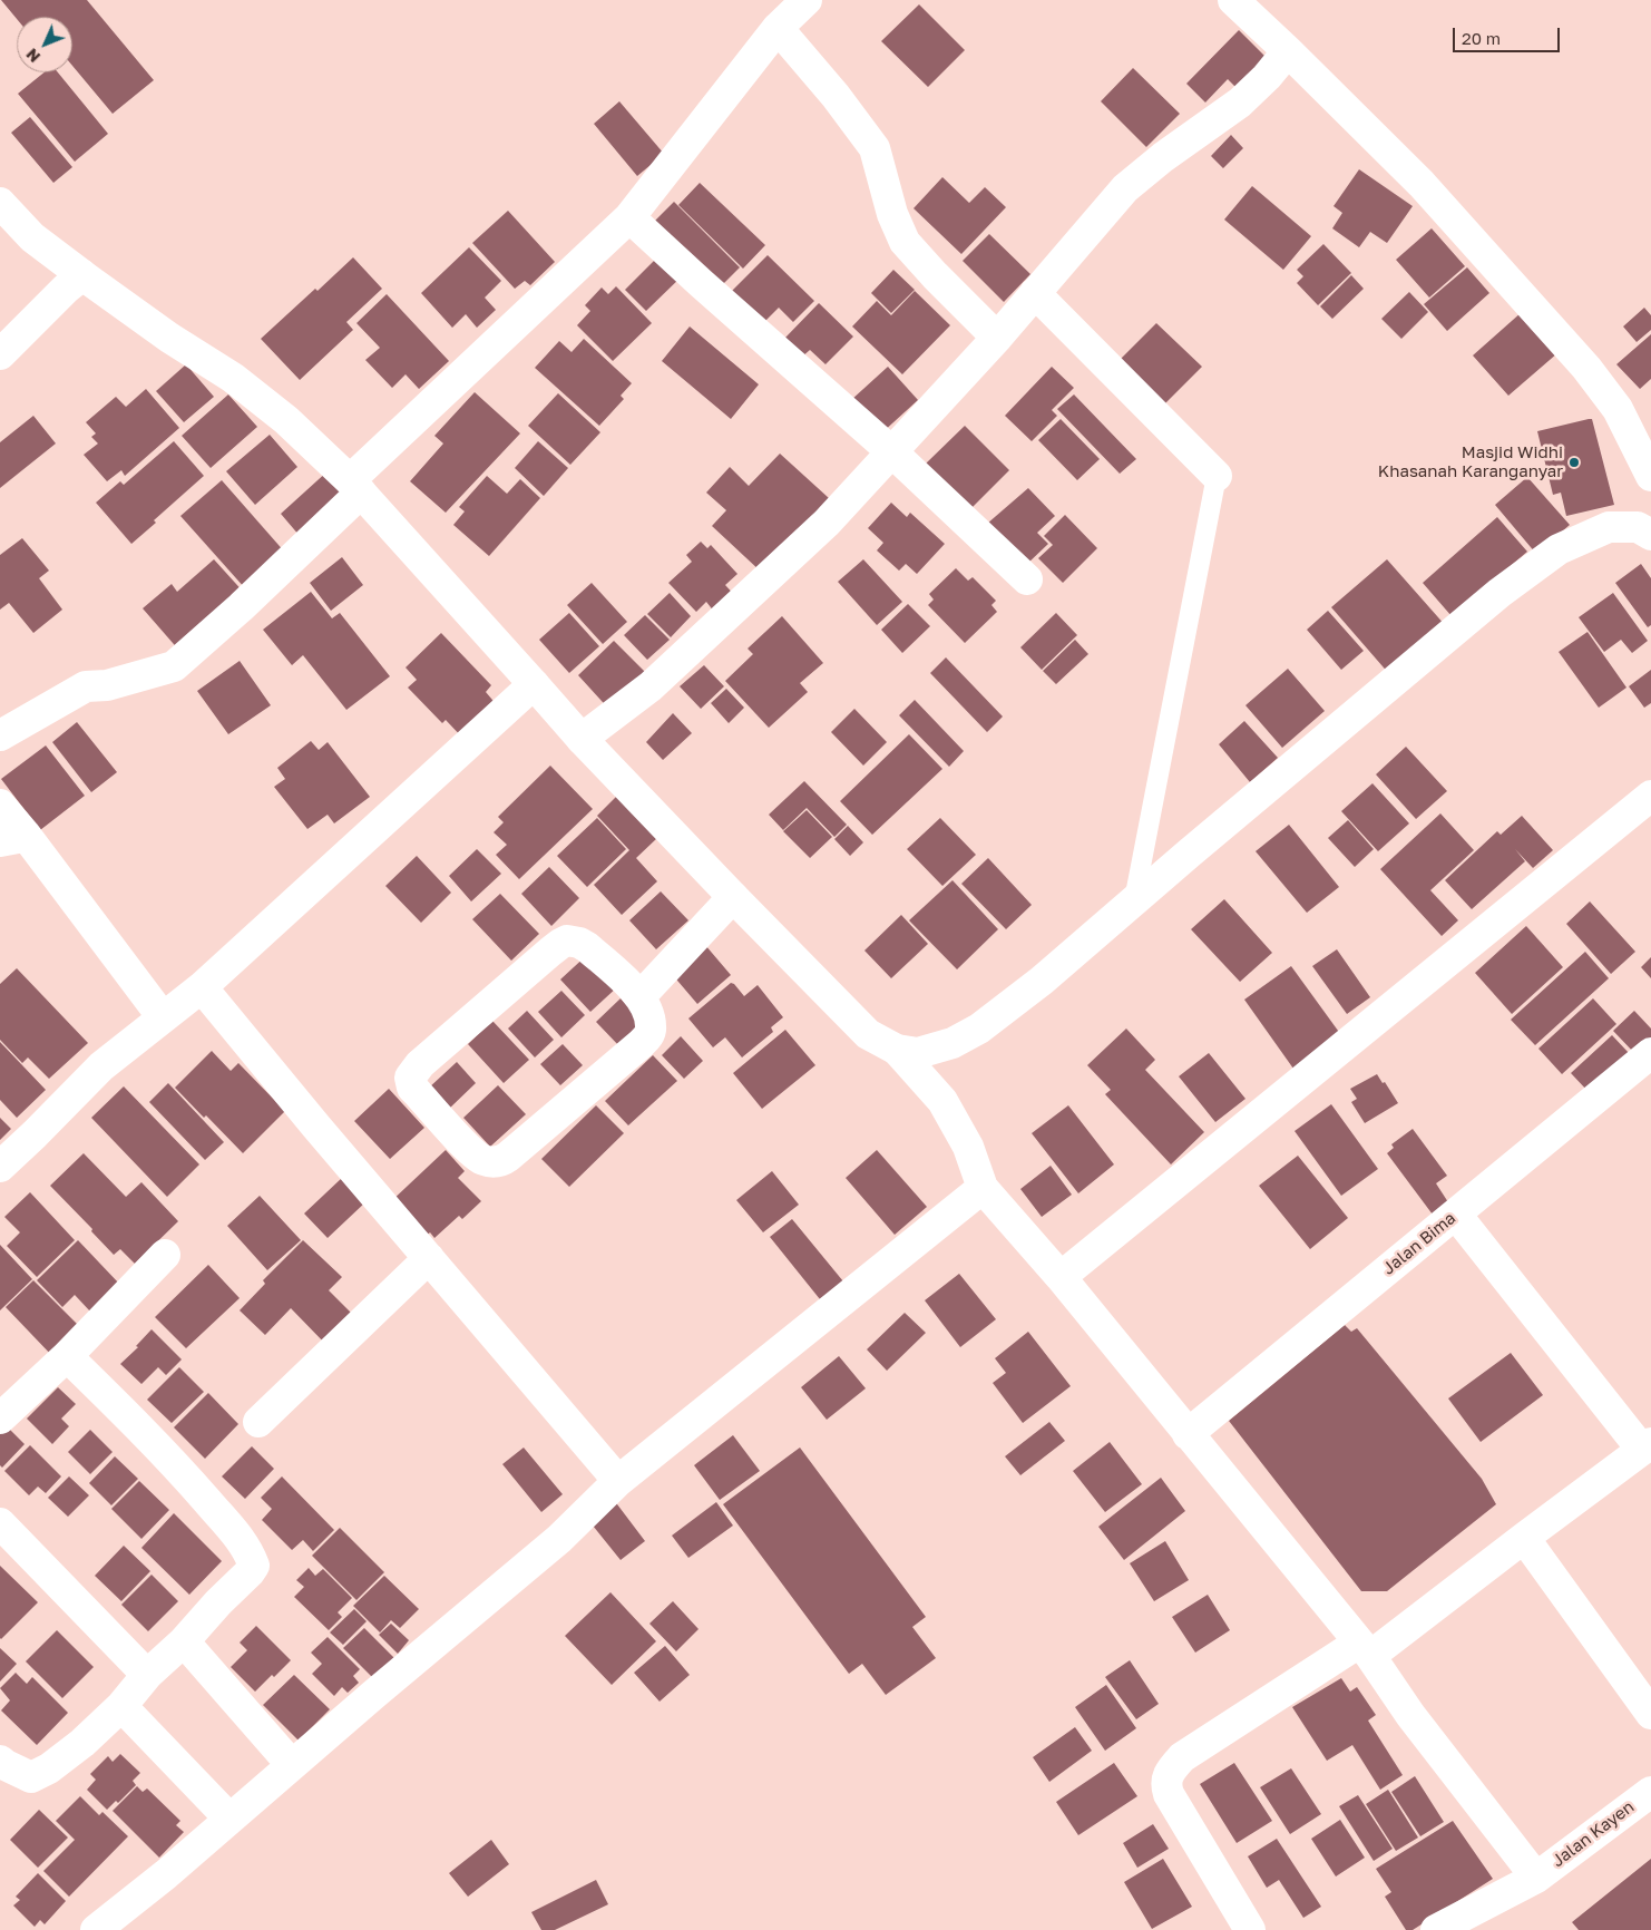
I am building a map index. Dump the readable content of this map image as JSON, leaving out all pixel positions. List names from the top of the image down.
{
  "streets": {
    "street": ["Jalan Bima", "Jalan Kayen"]
  },
  "places": ["Masjid Widhi Khasanah Karanganyar"],
  "scale_bar": "20 m",
  "north": "bottom left"
}
